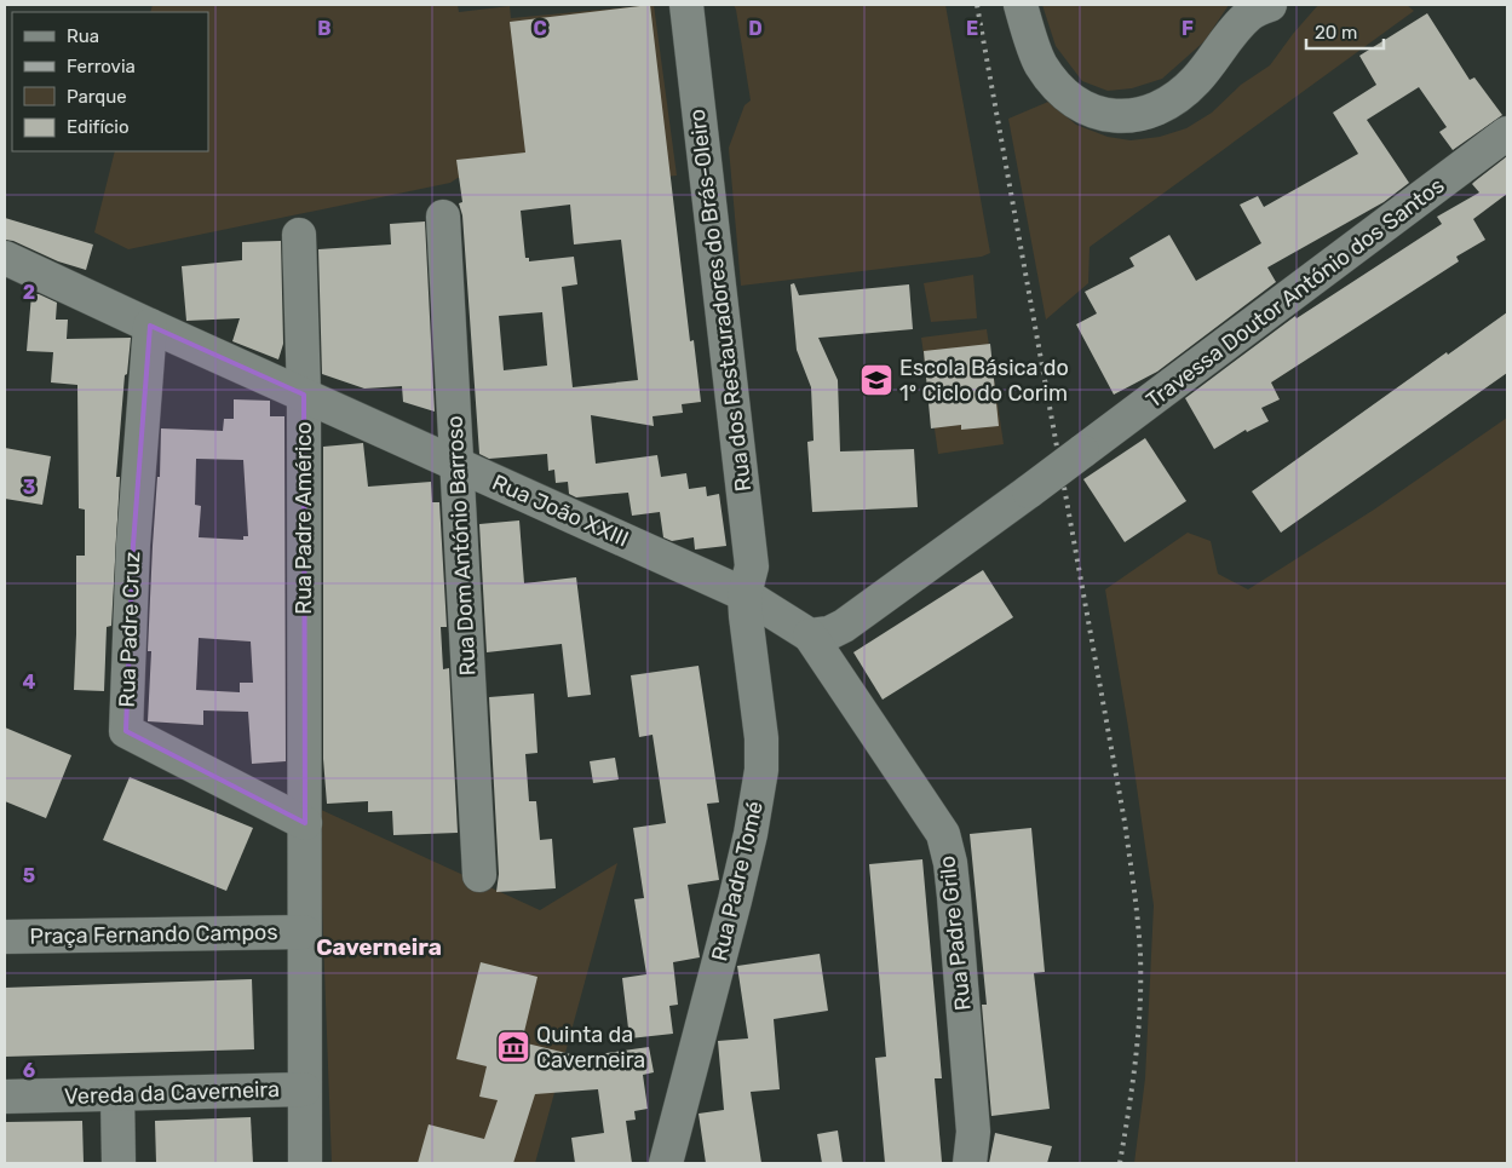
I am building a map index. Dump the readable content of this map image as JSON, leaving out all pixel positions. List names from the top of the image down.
{
  "streets": {
    "street": [
      "Travessa Doutor António dos Santos",
      "Rua dos Restauradores do Brás-Oleiro",
      "Rua João XXIII",
      "Rua Padre Américo",
      "Rua Dom António Barroso",
      "Rua Padre Cruz",
      "Rua Padre Tomé",
      "Rua Padre Grilo",
      "Praça Fernando Campos",
      "Vereda da Caverneira"
    ]
  },
  "crossings": [
    ["Travessa Doutor António dos Santos", "Rua João XXIII"],
    ["Travessa Doutor António dos Santos", "Rua Padre Grilo"],
    ["Rua dos Restauradores do Brás-Oleiro", "Rua João XXIII"],
    ["Rua dos Restauradores do Brás-Oleiro", "Rua Padre Tomé"],
    ["Rua João XXIII", "Rua Padre Américo"],
    ["Rua João XXIII", "Rua Dom António Barroso"],
    ["Rua João XXIII", "Rua Padre Cruz"],
    ["Rua João XXIII", "Rua Padre Tomé"],
    ["Rua João XXIII", "Rua Padre Grilo"],
    ["Rua Padre Américo", "Rua Padre Cruz"],
    ["Rua Padre Américo", "Praça Fernando Campos"],
    ["Rua Padre Américo", "Vereda da Caverneira"]
  ],
  "districts": ["Caverneira"],
  "places": {
    "school or university": ["Escola Básica do 1º Ciclo do Corim"],
    "museum": ["Quinta da Caverneira"]
  },
  "legend": [
    "Rua",
    "Ferrovia",
    "Parque",
    "Edifício"
  ],
  "scale_bar": "20 m",
  "grid": {
    "columns": [
      "B",
      "C",
      "D",
      "E",
      "F"
    ],
    "rows": [
      "2",
      "3",
      "4",
      "5",
      "6"
    ]
  }
}
